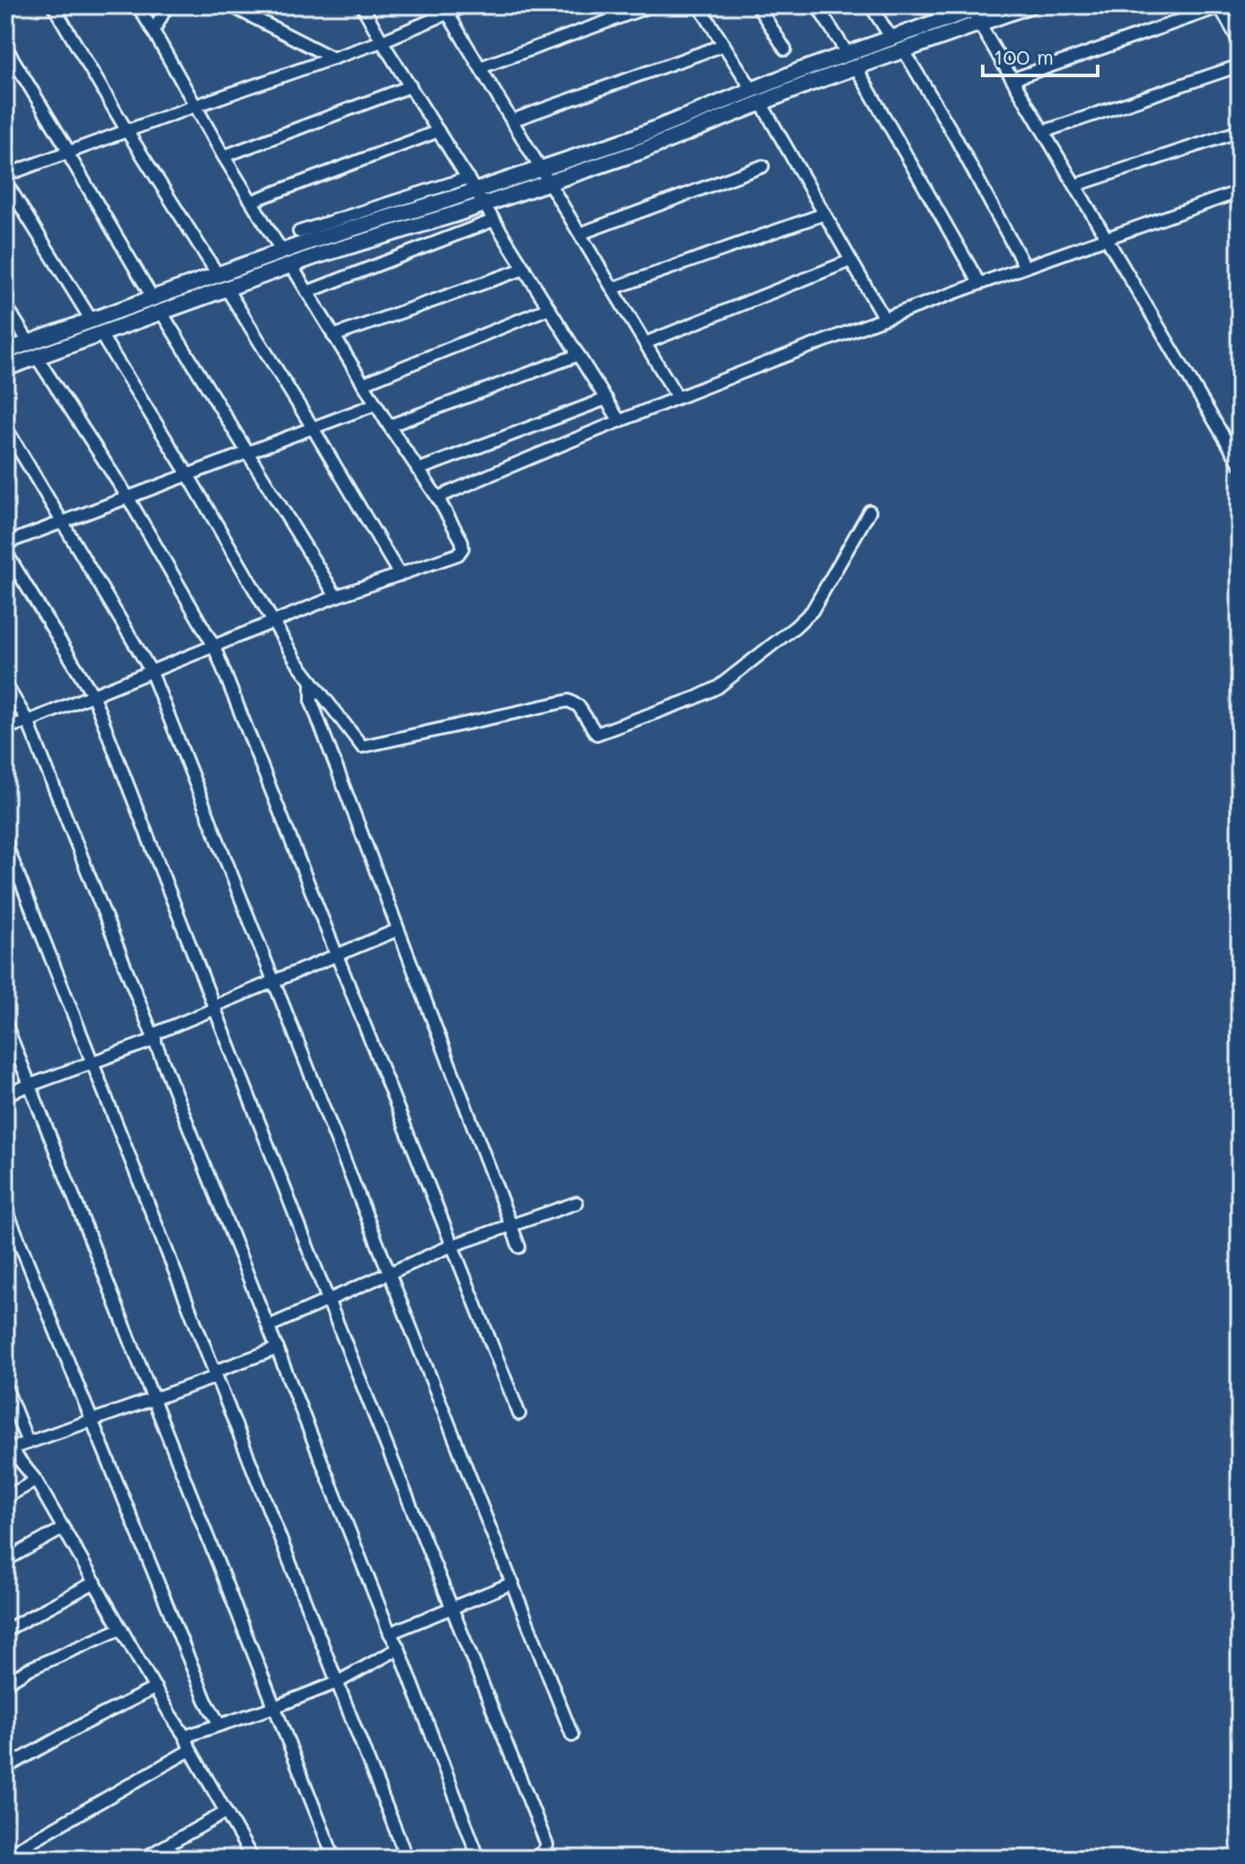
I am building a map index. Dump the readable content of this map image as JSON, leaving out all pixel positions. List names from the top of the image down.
{
  "scale_bar": "100 m"
}
